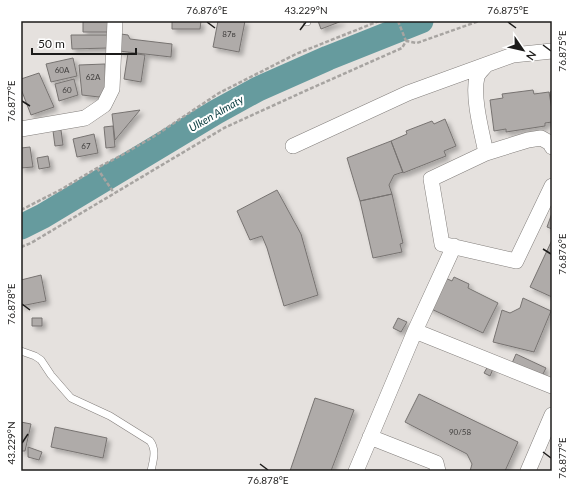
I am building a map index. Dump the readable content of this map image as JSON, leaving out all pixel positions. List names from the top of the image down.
{
  "water": ["Ulken Almaty"],
  "house_numbers": [
    "87в",
    "60А",
    "62А",
    "60",
    "67",
    "90/58"
  ],
  "scale_bar": "50 m",
  "north": "bottom right",
  "coordinates": [
    "76.876°E",
    "43.229°N",
    "76.875°E",
    "76.877°E",
    "76.878°E"
  ]
}
